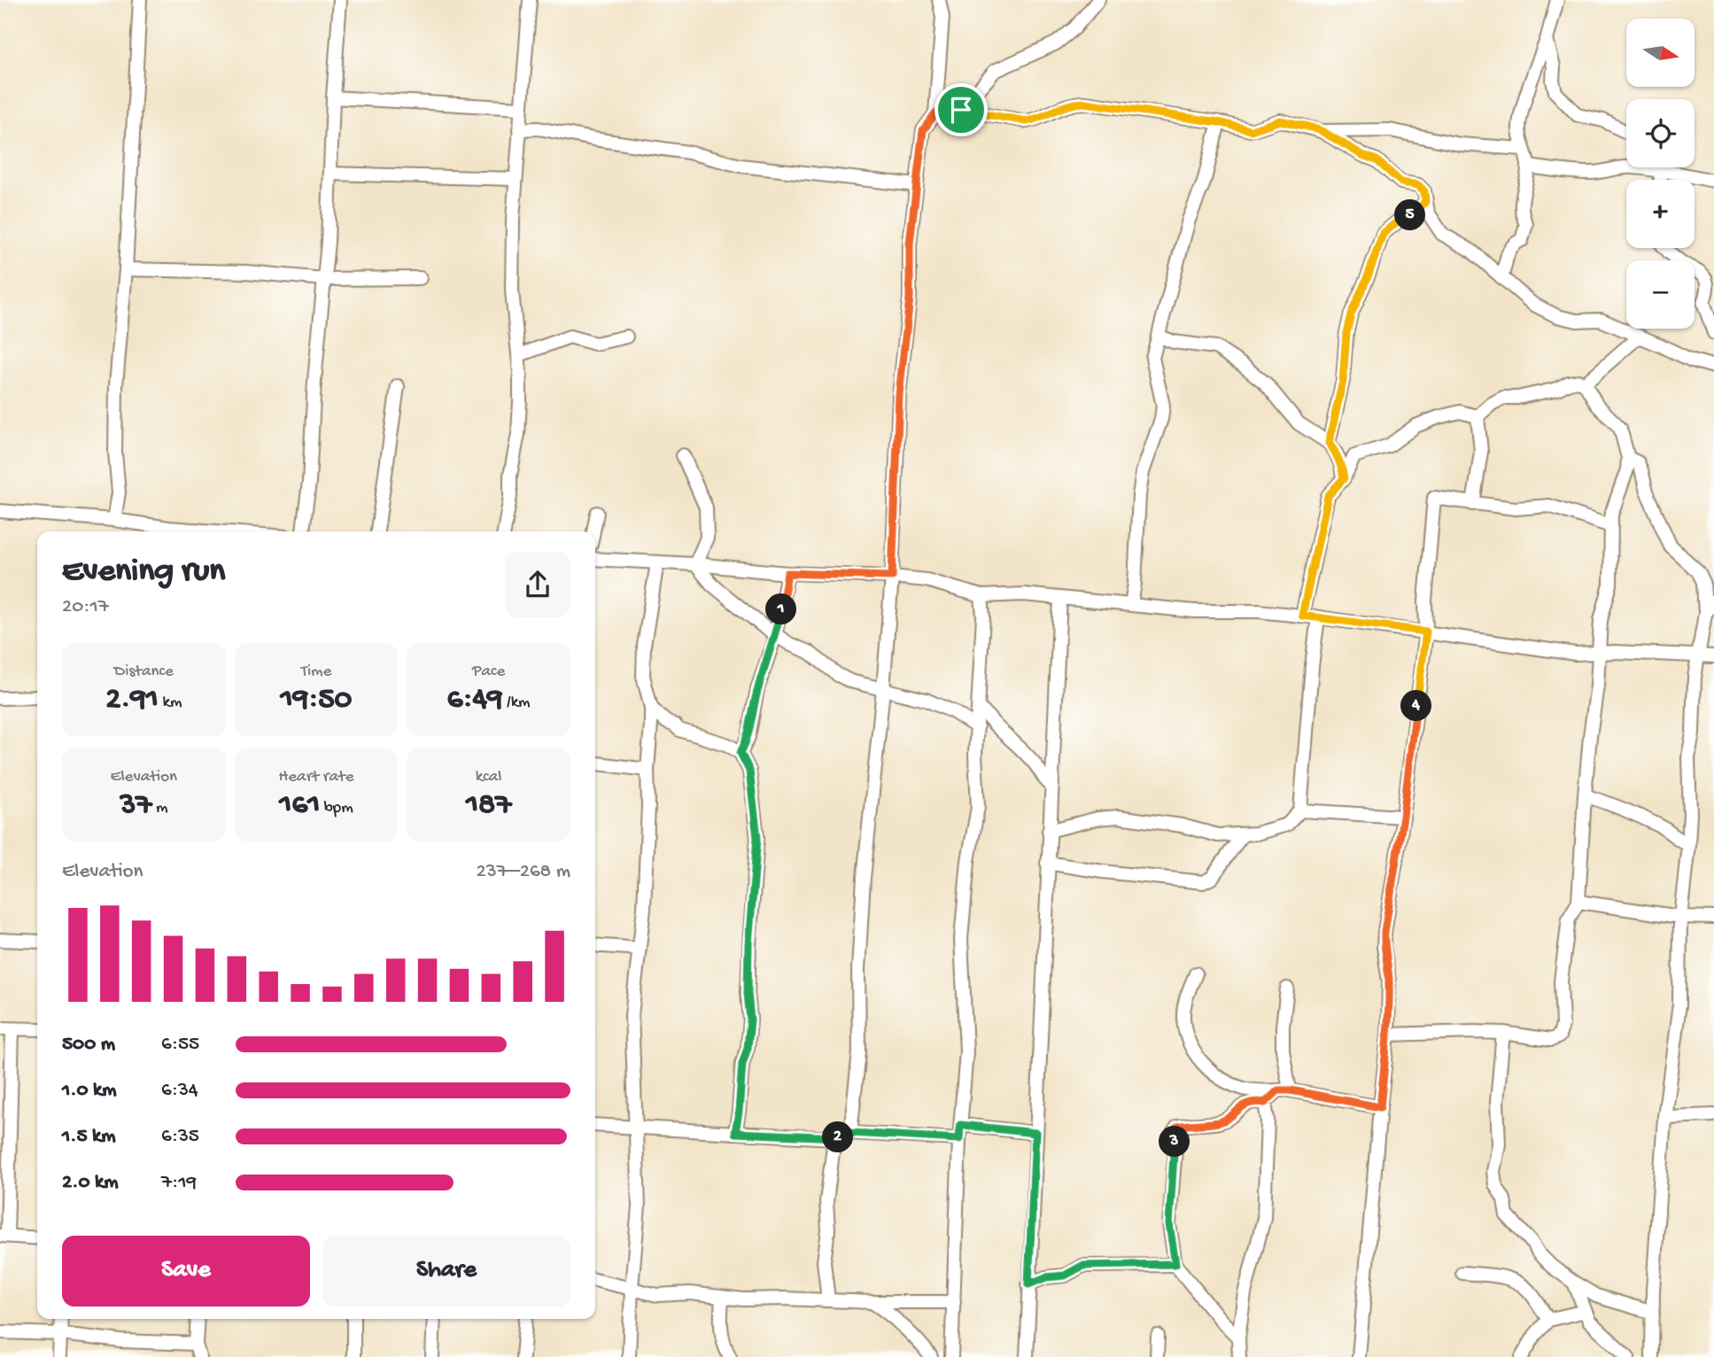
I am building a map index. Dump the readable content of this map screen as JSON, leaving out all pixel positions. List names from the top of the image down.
{
  "north": "right",
  "page": {
    "map_buttons": ["+", "−"],
    "pins": [
      "5",
      "1",
      "4",
      "2",
      "3"
    ],
    "heading": ["Evening run", "20:17"],
    "stats": [
      ["Distance", "2.91 km"],
      ["Time", "19:50"],
      ["Pace", "6:49 /km"],
      ["Elevation", "37 m"],
      ["Heart rate", "161 bpm"],
      ["kcal", "187"]
    ],
    "chart": ["Elevation", "237–268 m"],
    "list": [
      {
        "name": "500 m",
        "note": "6:55"
      },
      {
        "name": "1.0 km",
        "note": "6:34"
      },
      {
        "name": "1.5 km",
        "note": "6:35"
      },
      {
        "name": "2.0 km",
        "note": "7:19"
      }
    ],
    "buttons": ["Save", "Share"]
  }
}
